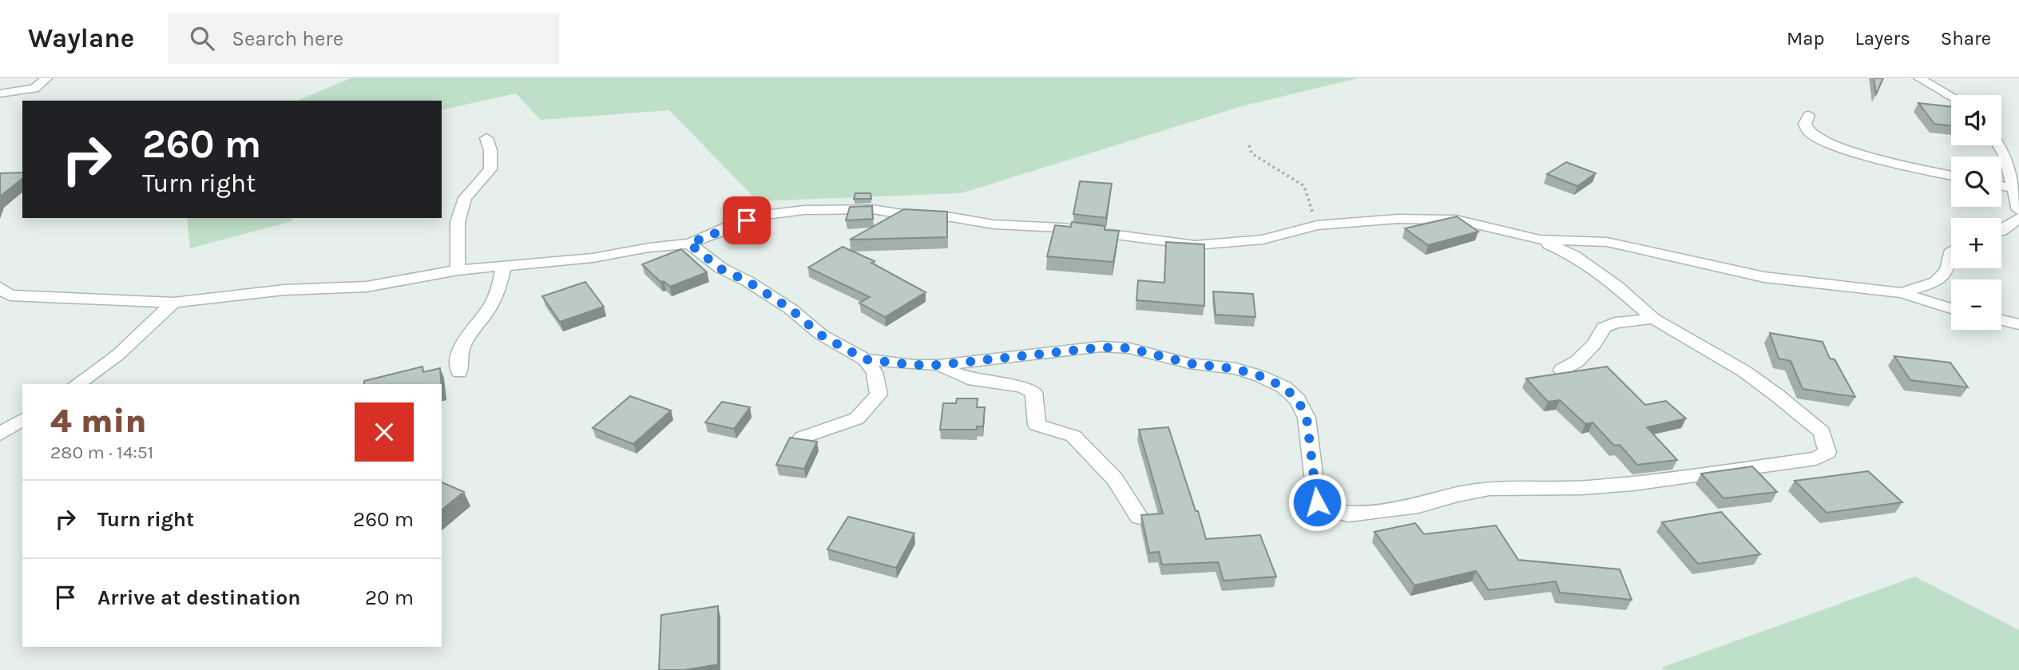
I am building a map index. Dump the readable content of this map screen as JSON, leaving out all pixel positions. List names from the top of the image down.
{
  "page": {
    "header": "Waylane",
    "search": "Search here",
    "nav": ["Map", "Layers", "Share"],
    "map_buttons": ["+", "−"],
    "turn": ["260 m", "Turn right"],
    "heading": ["4 min", "280 m · 14:51"],
    "list": [
      {
        "name": "Turn right",
        "value": "260 m"
      },
      {
        "name": "Arrive at destination",
        "value": "20 m"
      }
    ]
  }
}
